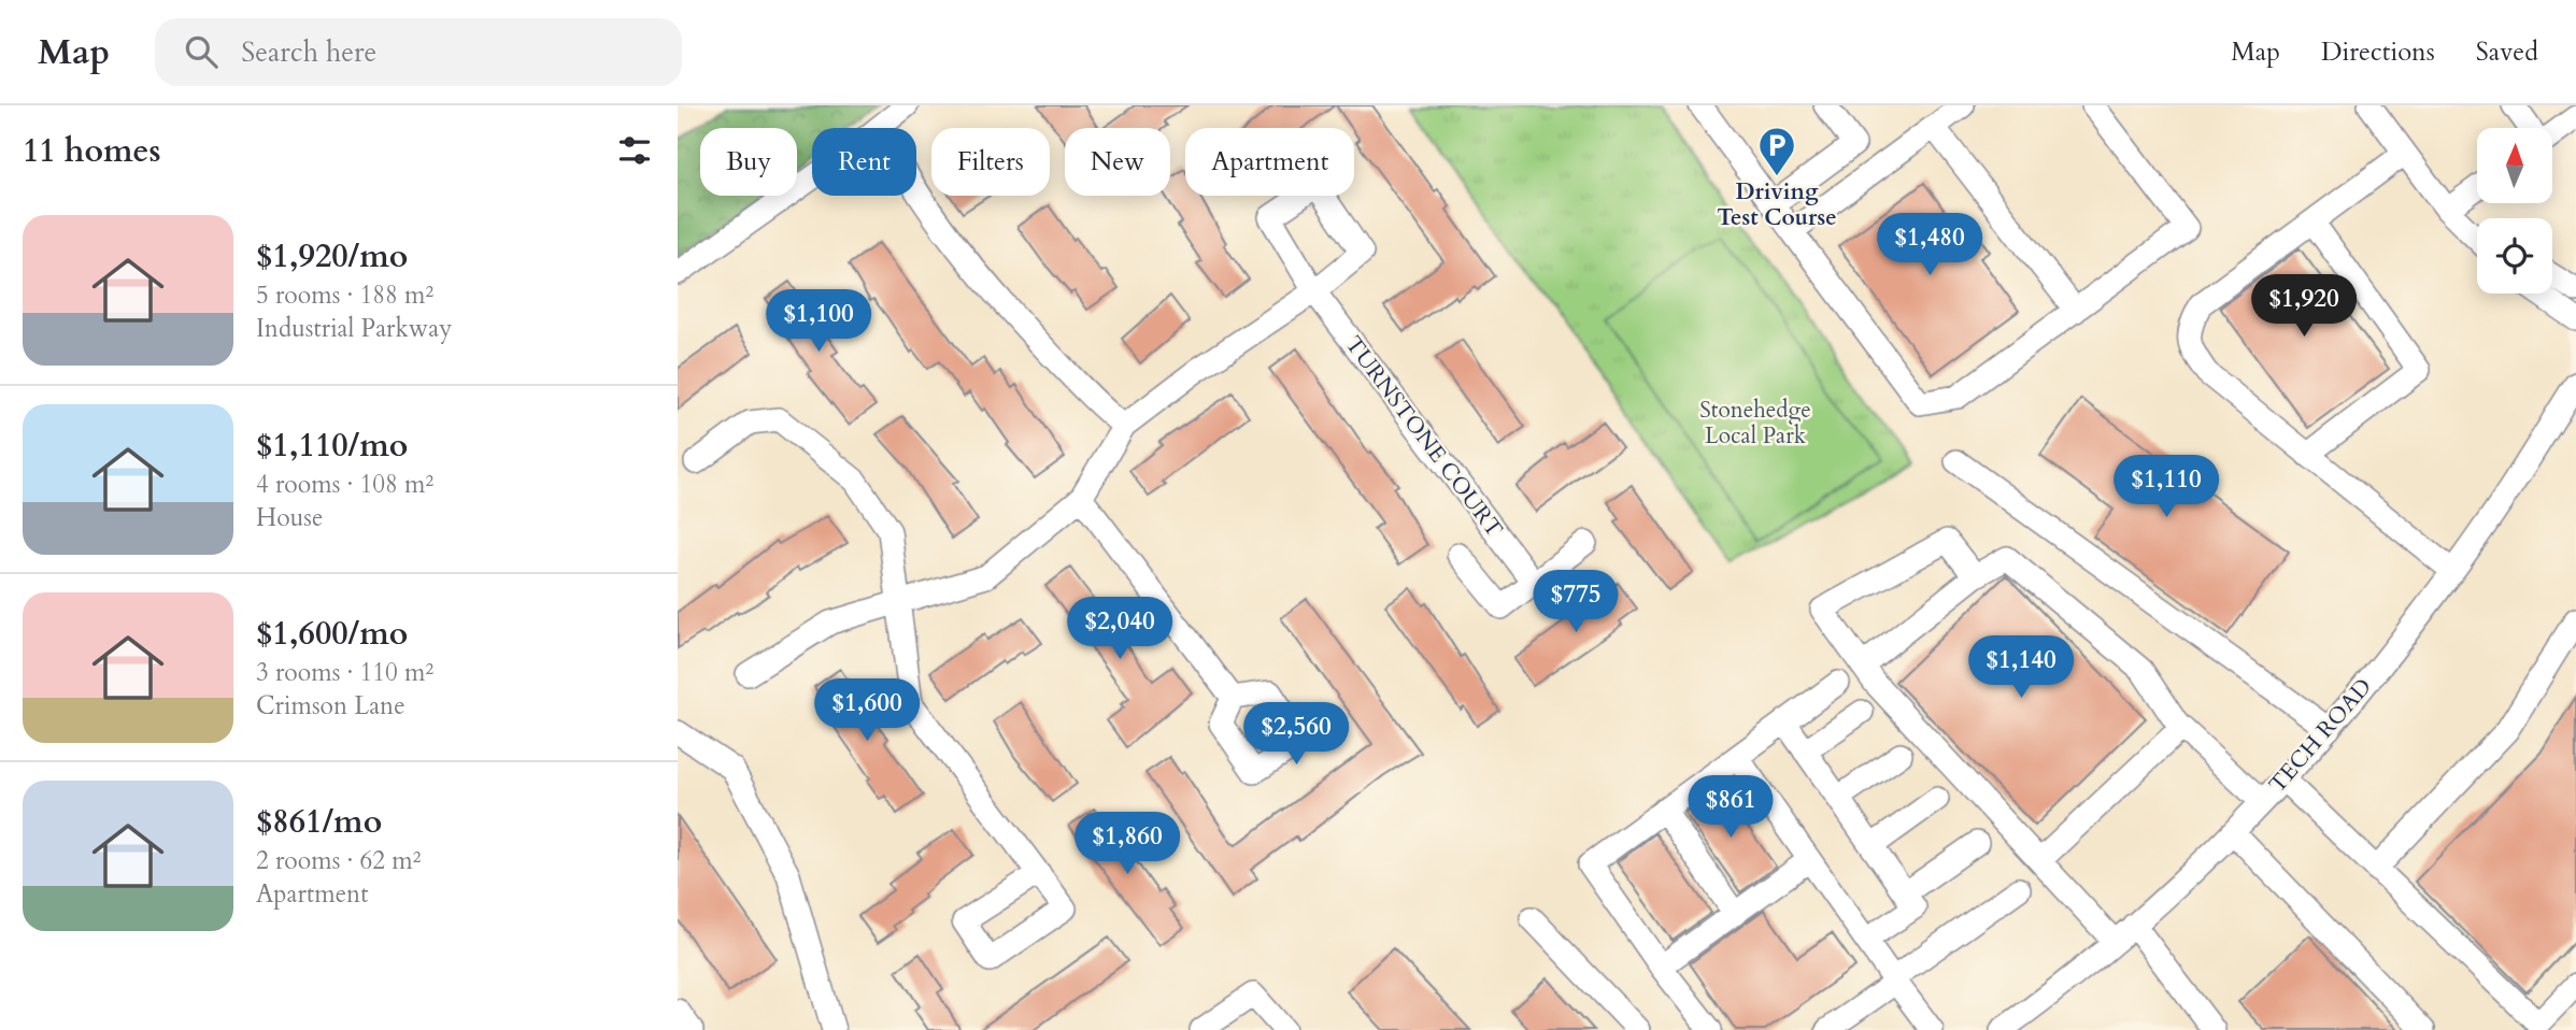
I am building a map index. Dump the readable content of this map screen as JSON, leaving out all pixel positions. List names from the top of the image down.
{
  "streets": {
    "street": ["TURNSTONE COURT", "TECH ROAD"]
  },
  "parks": ["Stonehedge Local Park"],
  "places": {
    "parking": ["Driving Test Course"]
  },
  "north": "top",
  "page": {
    "header": "Map",
    "search": "Search here",
    "nav": ["Map", "Directions", "Saved"],
    "heading": "11 homes",
    "chip": [
      "Buy",
      "Rent",
      "Filters",
      "New",
      "Apartment"
    ],
    "list": [
      {
        "name": "$1,920/mo",
        "note": "5 rooms · 188 m² · Industrial Parkway"
      },
      {
        "name": "$1,110/mo",
        "note": "4 rooms · 108 m² · House"
      },
      {
        "name": "$1,600/mo",
        "note": "3 rooms · 110 m² · Crimson Lane"
      },
      {
        "name": "$861/mo",
        "note": "2 rooms · 62 m² · Apartment"
      }
    ],
    "price": [
      "$1,480",
      "$1,920",
      "$1,100",
      "$1,110",
      "$775",
      "$2,040",
      "$1,140",
      "$1,600",
      "$2,560",
      "$861",
      "$1,860"
    ]
  }
}
